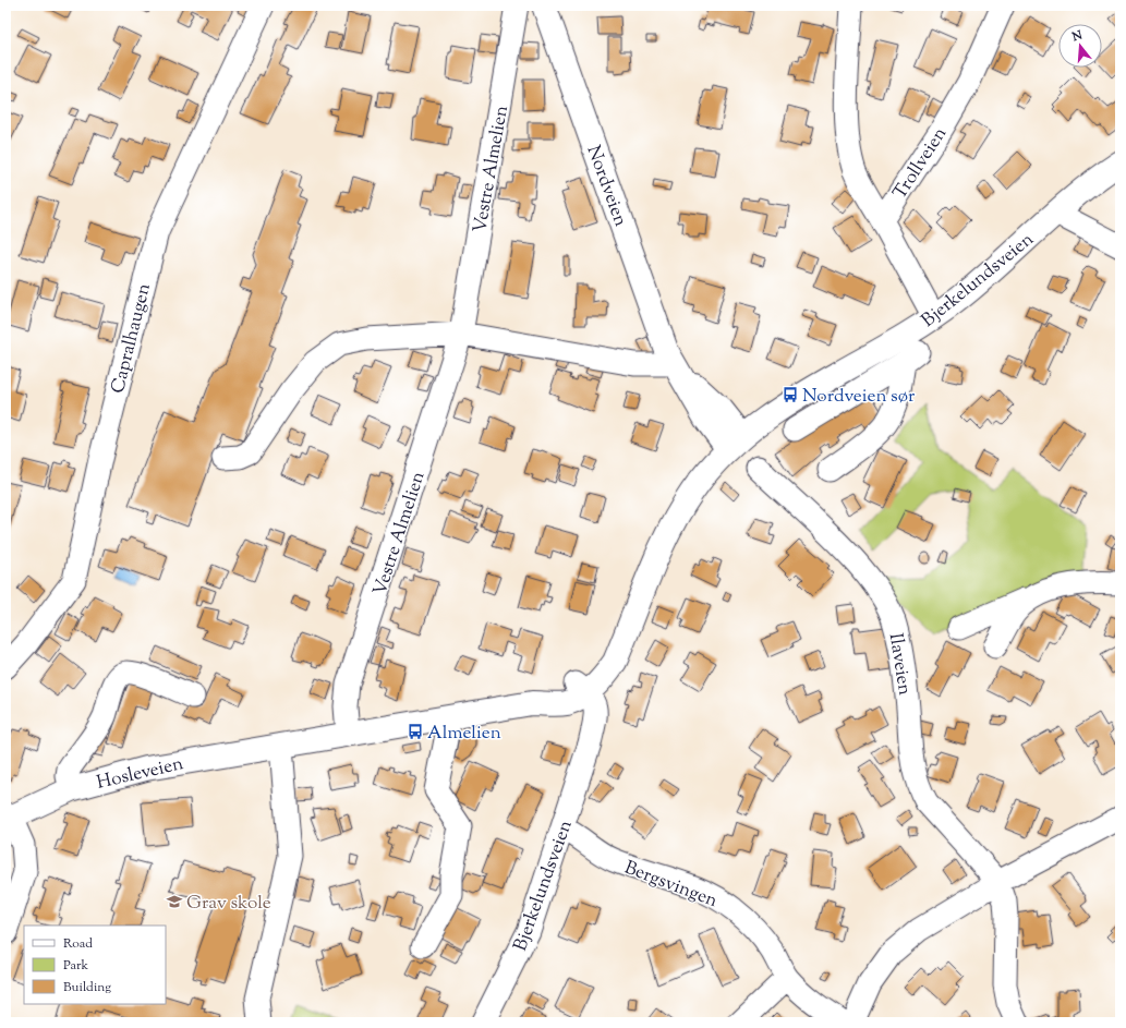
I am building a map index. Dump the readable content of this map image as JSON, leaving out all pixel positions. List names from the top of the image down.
{
  "streets": {
    "main road": ["Nordveien", "Bjerkelundsveien", "Hosleveien"],
    "street": [
      "Trollveien",
      "Vestre Almelien",
      "Capralhaugen",
      "Ilaveien",
      "Bergsvingen"
    ]
  },
  "crossings": [
    ["Vestre Almelien", "Hosleveien"],
    ["Nordveien", "Bjerkelundsveien"],
    ["Bjerkelundsveien", "Hosleveien"],
    ["Bjerkelundsveien", "Bergsvingen"]
  ],
  "places": {
    "bus stop": ["Nordveien sør", "Almelien"],
    "school or university": ["Grav skole"]
  },
  "legend": ["Road", "Park", "Building"],
  "north": "top"
}
